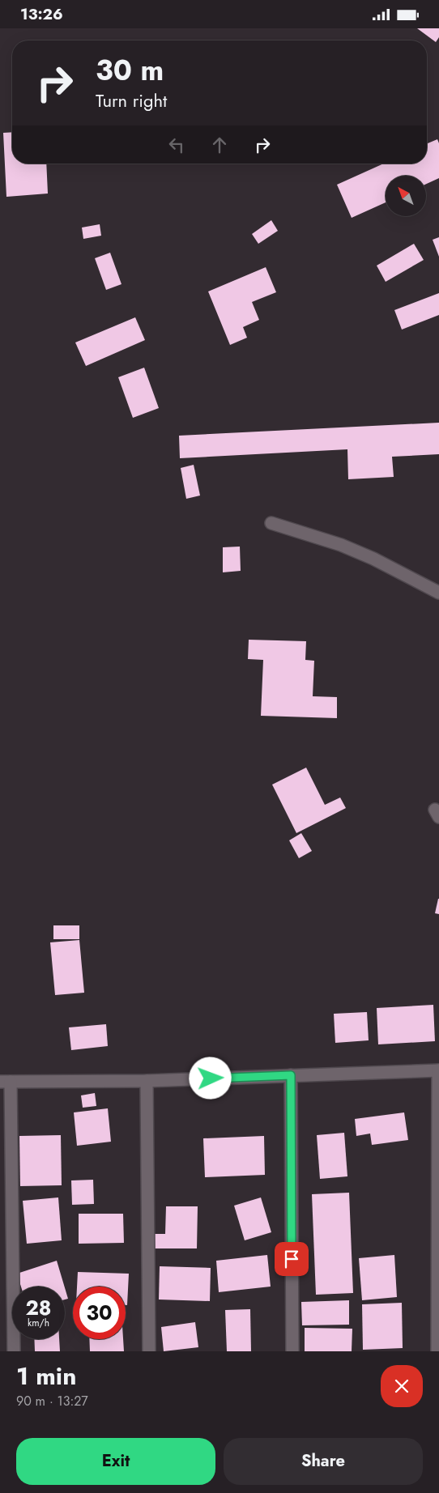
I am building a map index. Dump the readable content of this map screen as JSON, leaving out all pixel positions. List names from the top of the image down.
{
  "north": "top left",
  "page": {
    "status": "13:26",
    "turn": ["30 m", "Turn right"],
    "speed": "28 km/h",
    "limit": "30",
    "heading": ["1 min", "90 m · 13:27"],
    "buttons": ["Exit", "Share"]
  }
}
